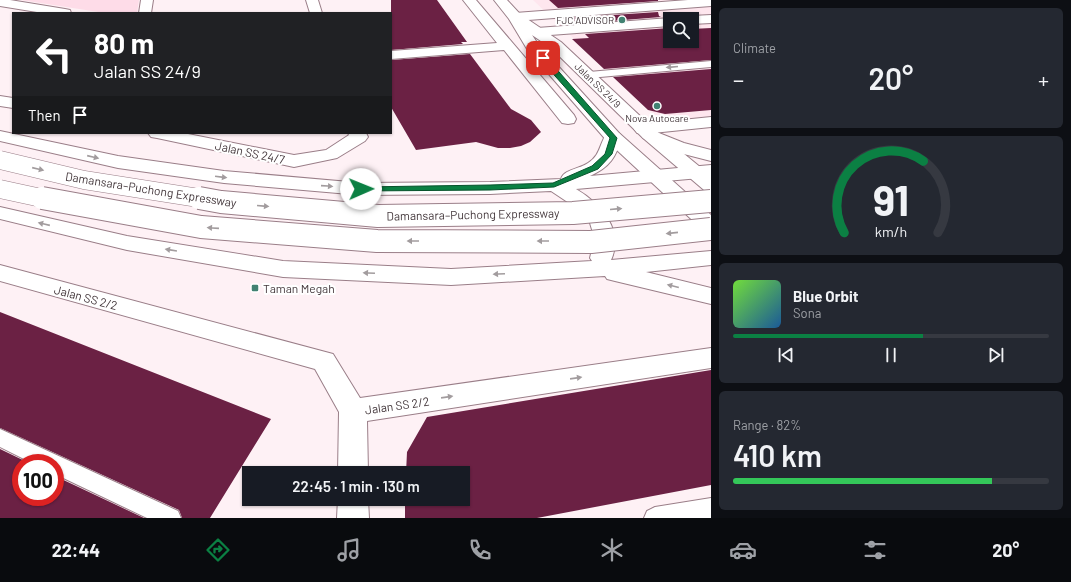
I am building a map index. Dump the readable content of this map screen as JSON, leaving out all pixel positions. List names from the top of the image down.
{
  "streets": {
    "main road": [
      "Jalan SS 24/9",
      "Jalan SS 24/7",
      "Damansara–Puchong Expressway",
      "Jalan SS 2/2"
    ]
  },
  "places": {
    "other": ["FJC ADVISOR", "Nova Autocare"],
    "transit": ["Taman Megah"]
  },
  "page": {
    "tile": [
      "Climate",
      ["Range · 82%", "410 km"]
    ],
    "turn": ["80 m", "Jalan SS 24/9"],
    "heat": ["−", "20°", "+"],
    "then": "Then",
    "song": ["Blue Orbit", "Sona"],
    "limit": "100",
    "trip": "22:45 · 1 min · 130 m",
    "tabs": ["22:44", "20°"],
    "gauge": ["91", "km/h"]
  }
}
